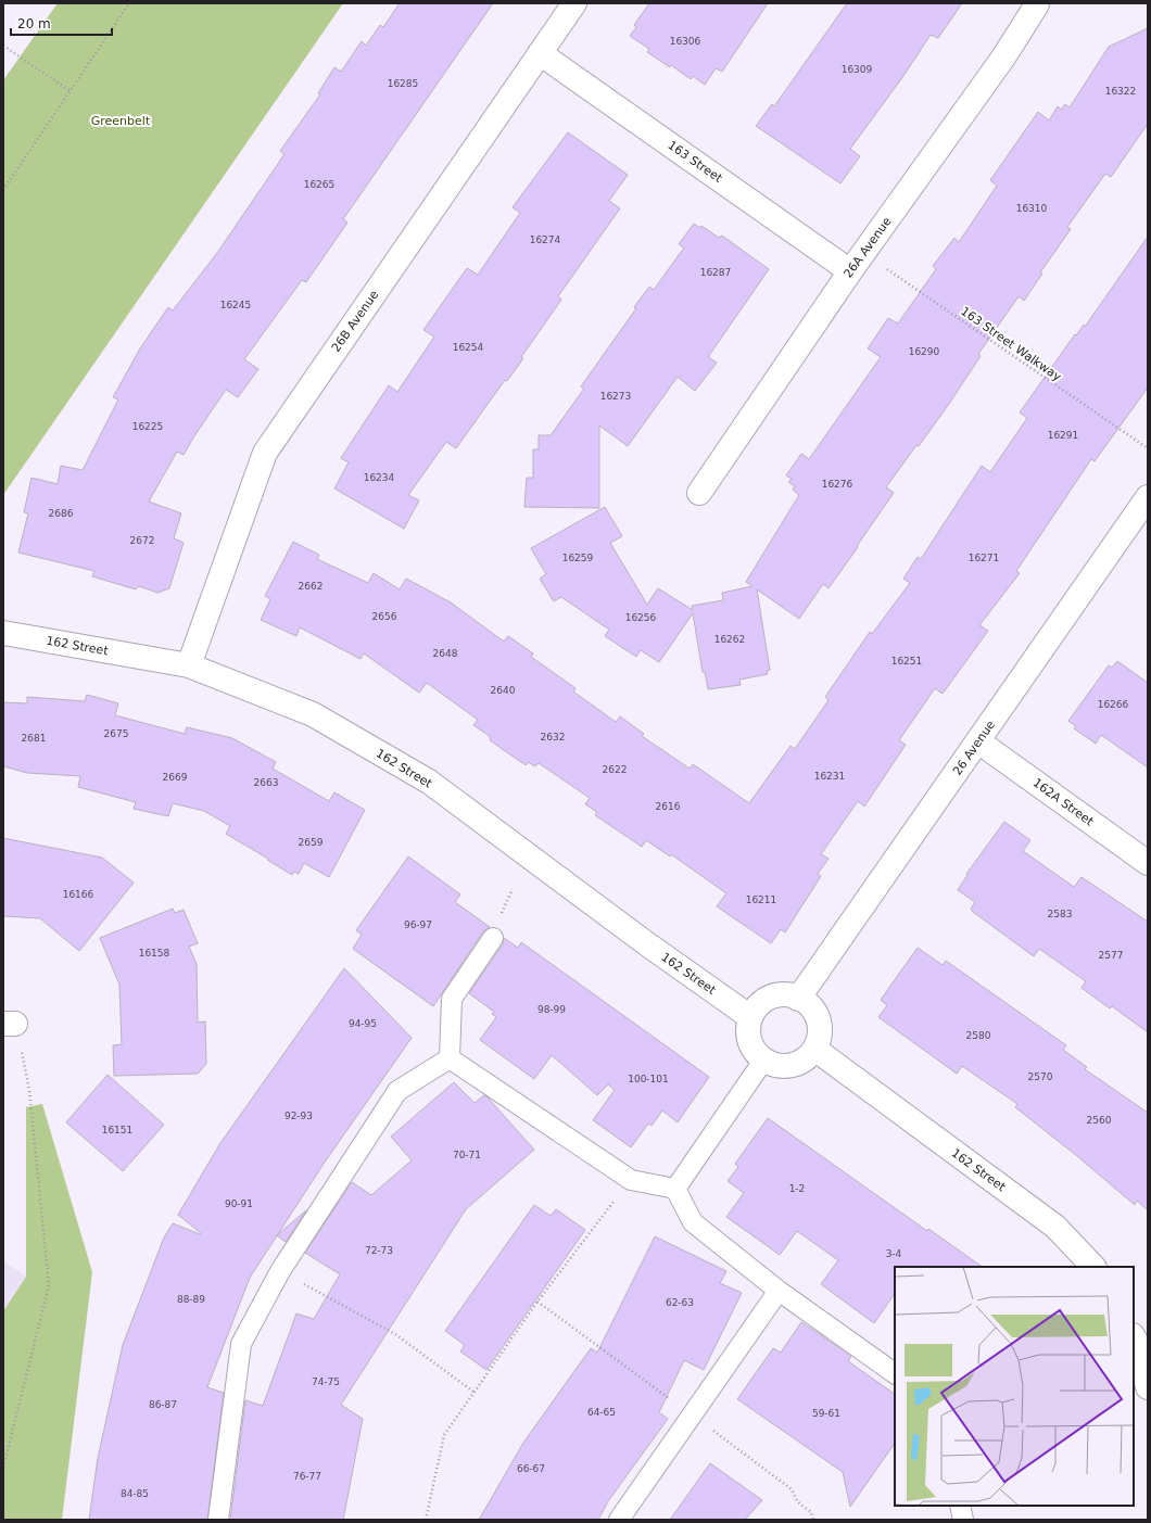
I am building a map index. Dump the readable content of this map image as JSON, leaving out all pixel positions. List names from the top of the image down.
{
  "streets": {
    "street": [
      "163 Street",
      "26A Avenue",
      "26B Avenue",
      "162 Street",
      "26 Avenue",
      "162A Street"
    ],
    "path": ["163 Street Walkway"]
  },
  "crossings": [
    ["163 Street", "26A Avenue"],
    ["163 Street", "26B Avenue"],
    ["163 Street", "163 Street Walkway"],
    ["26A Avenue", "163 Street Walkway"],
    ["26B Avenue", "162 Street"],
    ["162 Street", "26 Avenue"],
    ["26 Avenue", "162A Street"]
  ],
  "parks": ["Greenbelt"],
  "house_numbers": [
    "16306",
    "16309",
    "16285",
    "16322",
    "16265",
    "16310",
    "16274",
    "16287",
    "16245",
    "16254",
    "16290",
    "16273",
    "16225",
    "16291",
    "16234",
    "16276",
    "2686",
    "2672",
    "16259",
    "16271",
    "2662",
    "2656",
    "16256",
    "16262",
    "2648",
    "16251",
    "2640",
    "16266",
    "2675",
    "2632",
    "2681",
    "2622",
    "16231",
    "2669",
    "2663",
    "2616",
    "2659",
    "16166",
    "16211",
    "2583",
    "96-97",
    "16158",
    "2577",
    "98-99",
    "94-95",
    "2580",
    "2570",
    "100-101",
    "92-93",
    "2560",
    "16151",
    "70-71",
    "1-2",
    "90-91",
    "72-73",
    "3-4",
    "88-89",
    "62-63",
    "74-75",
    "86-87",
    "64-65",
    "59-61",
    "66-67",
    "76-77",
    "84-85"
  ],
  "scale_bar": "20 m"
}
